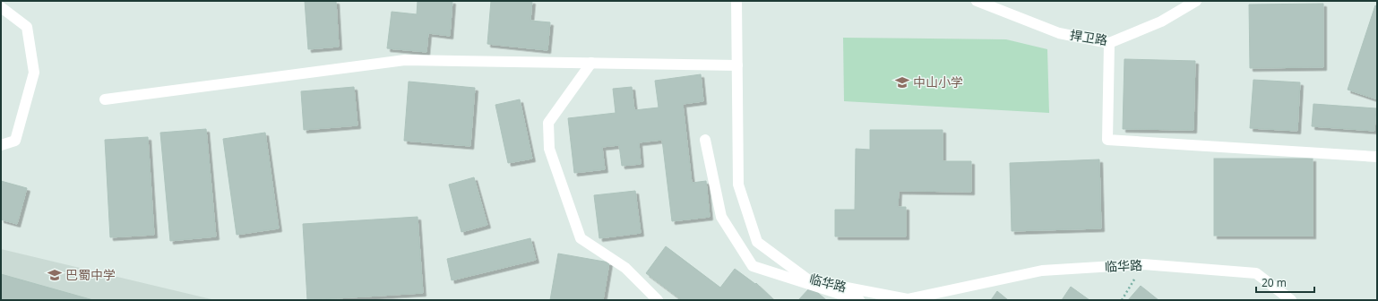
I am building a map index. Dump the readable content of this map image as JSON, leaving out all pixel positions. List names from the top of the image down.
{
  "streets": {
    "street": ["捍卫路", "临华路"]
  },
  "places": {
    "school or university": ["中山小学", "巴蜀中学"]
  },
  "scale_bar": "20 m"
}
